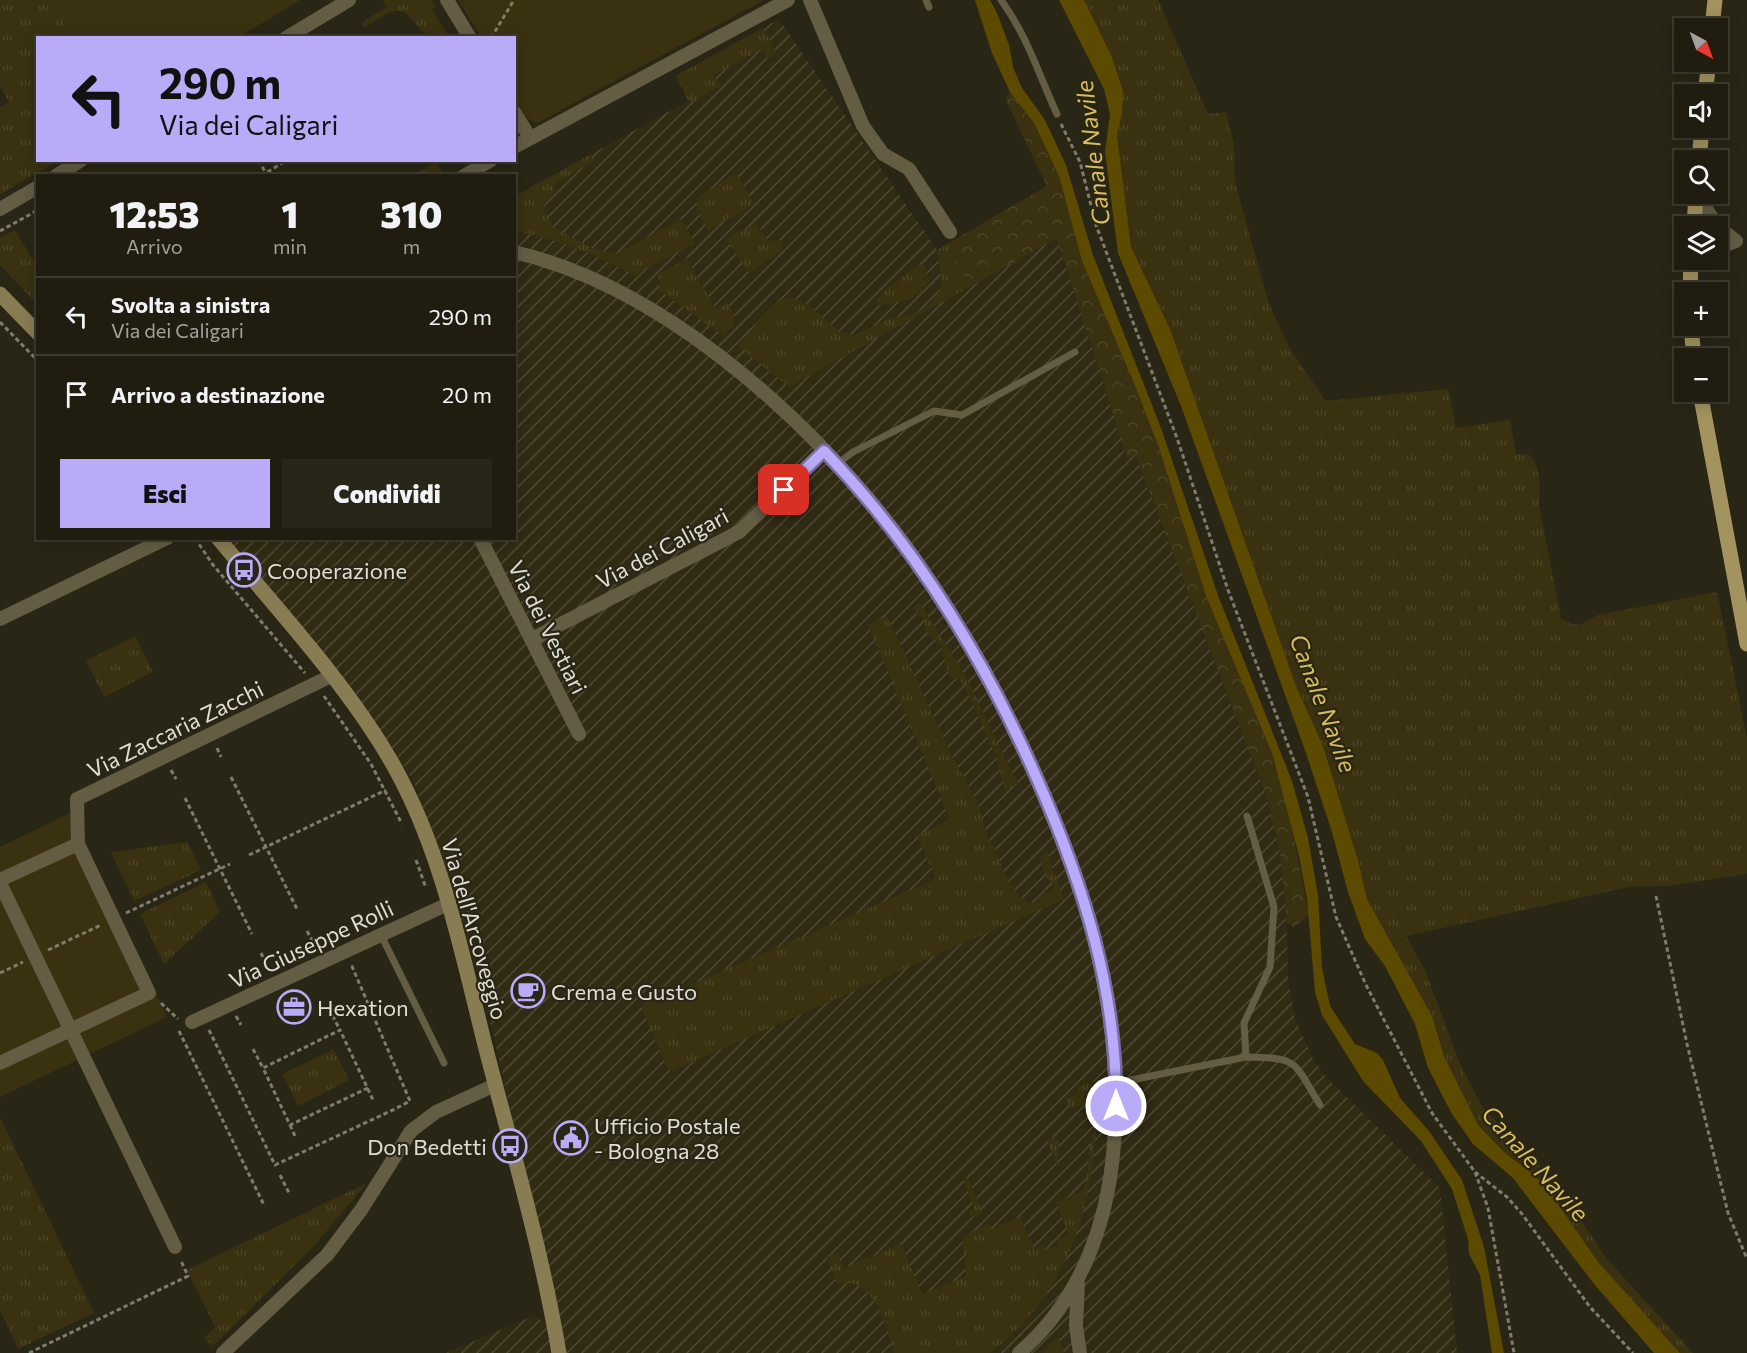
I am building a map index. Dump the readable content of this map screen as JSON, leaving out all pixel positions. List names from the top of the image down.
{
  "streets": {
    "street": [
      "Via dei Caligari",
      "Via dei Vestiari",
      "Via Zaccaria Zacchi",
      "Via dell'Arcoveggio",
      "Via Giuseppe Rolli"
    ]
  },
  "crossings": [
    ["Via dei Caligari", "Via dei Vestiari"],
    ["Via Zaccaria Zacchi", "Via dell'Arcoveggio"],
    ["Via dell'Arcoveggio", "Via Giuseppe Rolli"]
  ],
  "water": ["Canale Navile"],
  "places": {
    "bus stop": ["Cooperazione", "Don Bedetti"],
    "cafe": ["Crema e Gusto"],
    "office": ["Hexation"],
    "public building": ["Ufficio Postale - Bologna 28"]
  },
  "north": "bottom right",
  "page": {
    "map_buttons": ["+", "−"],
    "turn": ["290 m", "Via dei Caligari"],
    "eta": [
      "12:53",
      "Arrivo",
      "1",
      "min",
      "310",
      "m"
    ],
    "list": [
      {
        "name": "Svolta a sinistra",
        "note": "Via dei Caligari",
        "value": "290 m"
      },
      {
        "name": "Arrivo a destinazione",
        "value": "20 m"
      }
    ],
    "buttons": ["Esci", "Condividi"]
  }
}
